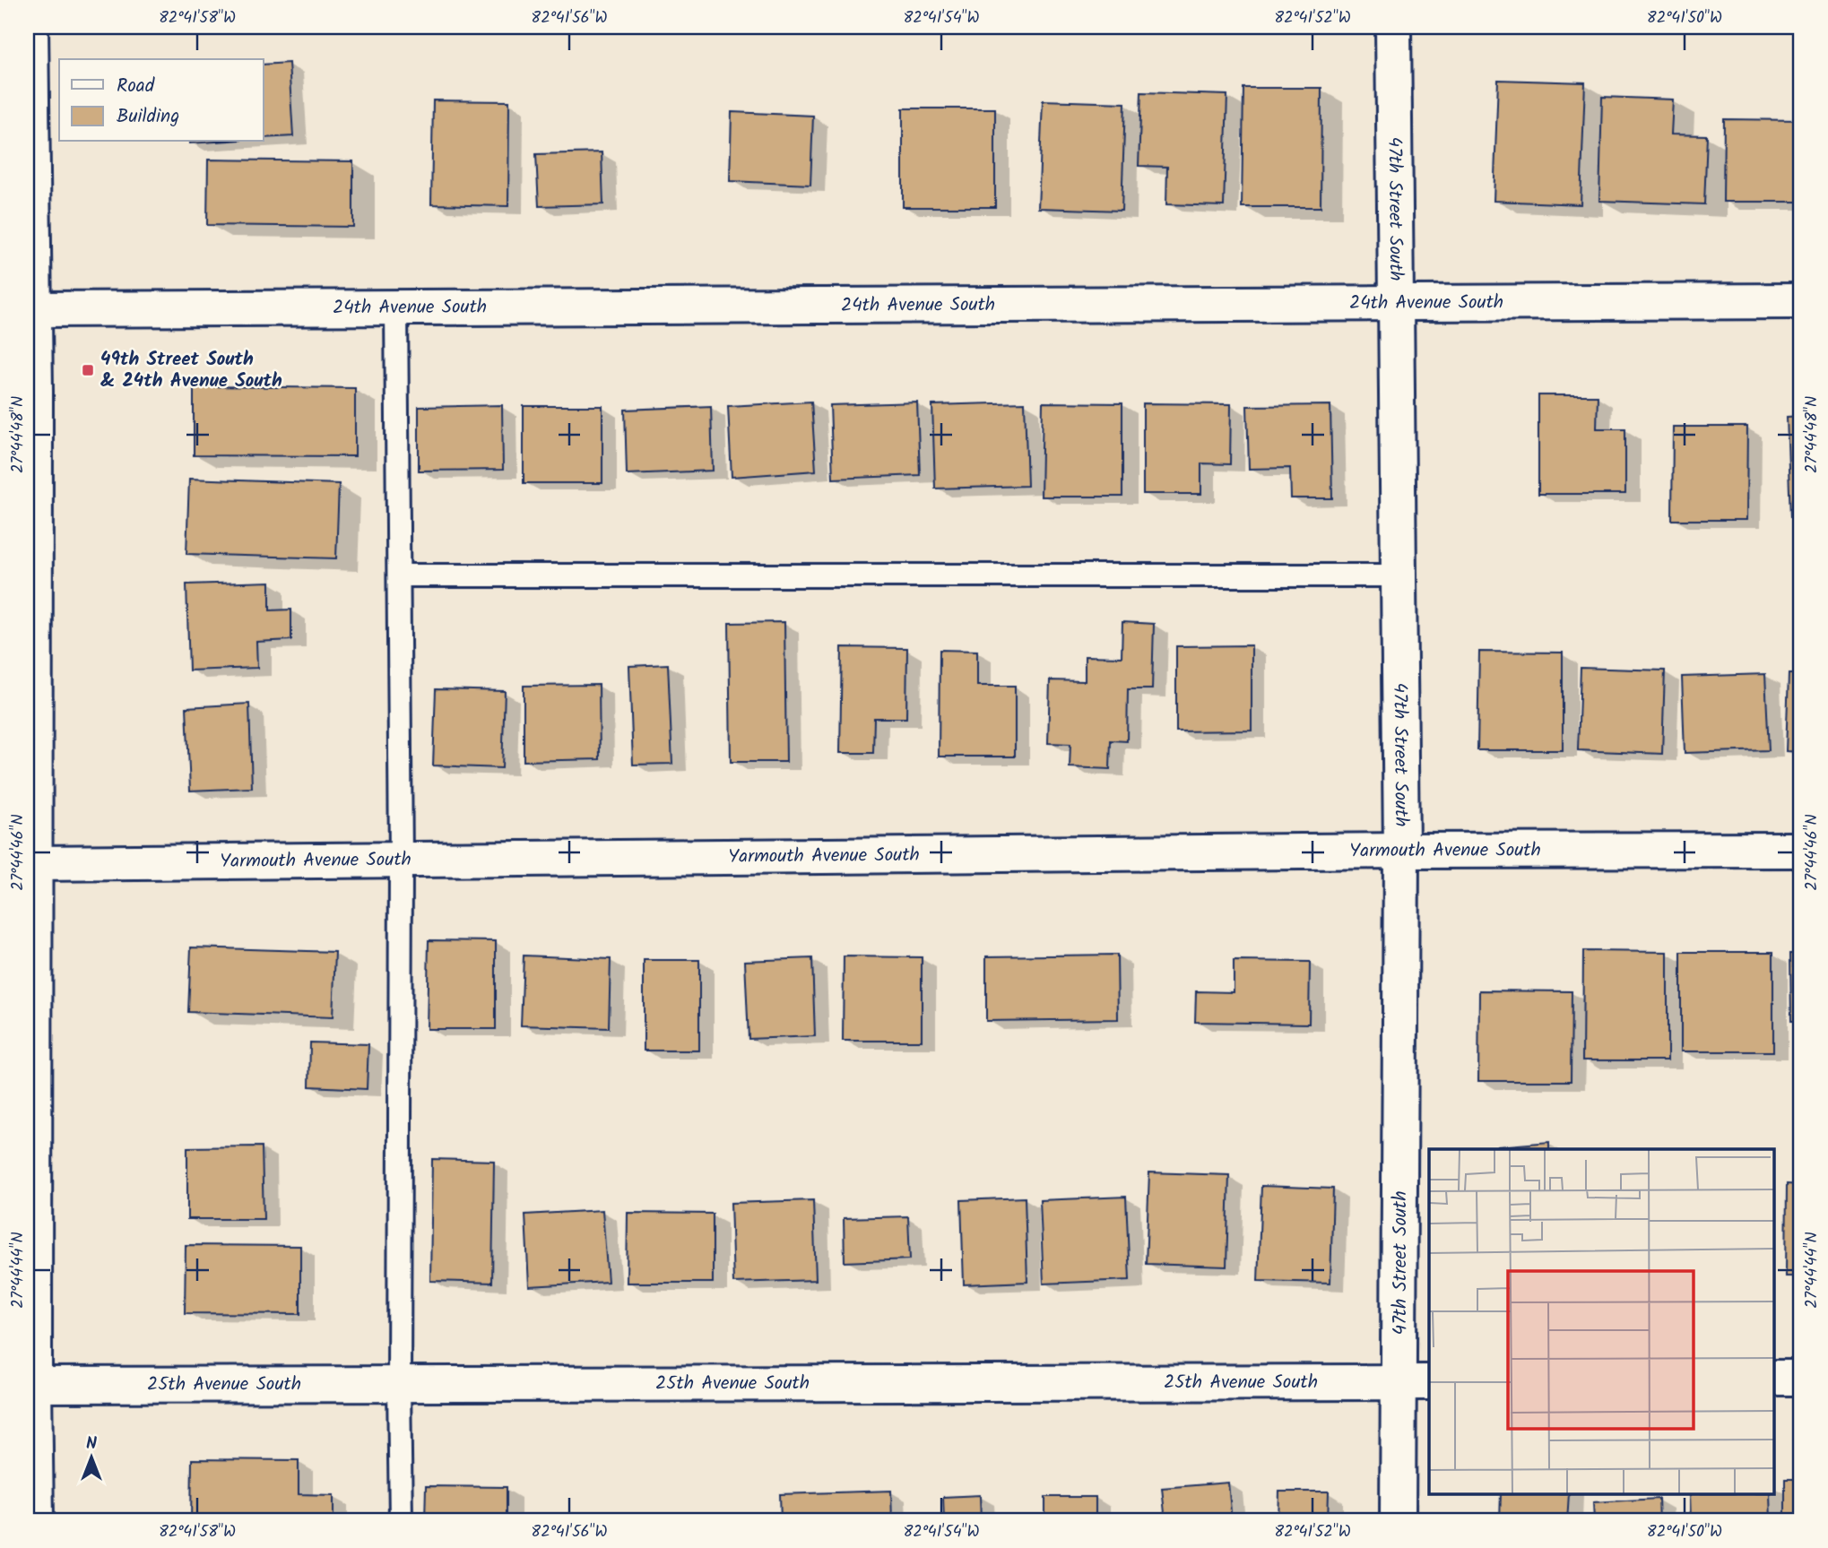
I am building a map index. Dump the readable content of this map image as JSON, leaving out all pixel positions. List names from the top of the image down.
{
  "streets": {
    "street": [
      "47th Street South",
      "24th Avenue South",
      "Yarmouth Avenue South",
      "25th Avenue South"
    ]
  },
  "crossings": [
    ["47th Street South", "24th Avenue South"],
    ["47th Street South", "Yarmouth Avenue South"],
    ["47th Street South", "25th Avenue South"]
  ],
  "places": {
    "transit": ["49th Street South & 24th Avenue South"]
  },
  "legend": ["Road", "Building"],
  "north": "top",
  "coordinates": [
    "82°41'58\"W",
    "82°41'56\"W",
    "82°41'54\"W",
    "82°41'52\"W",
    "82°41'50\"W",
    "27°44'48\"N",
    "27°44'46\"N",
    "27°44'44\"N"
  ]
}
